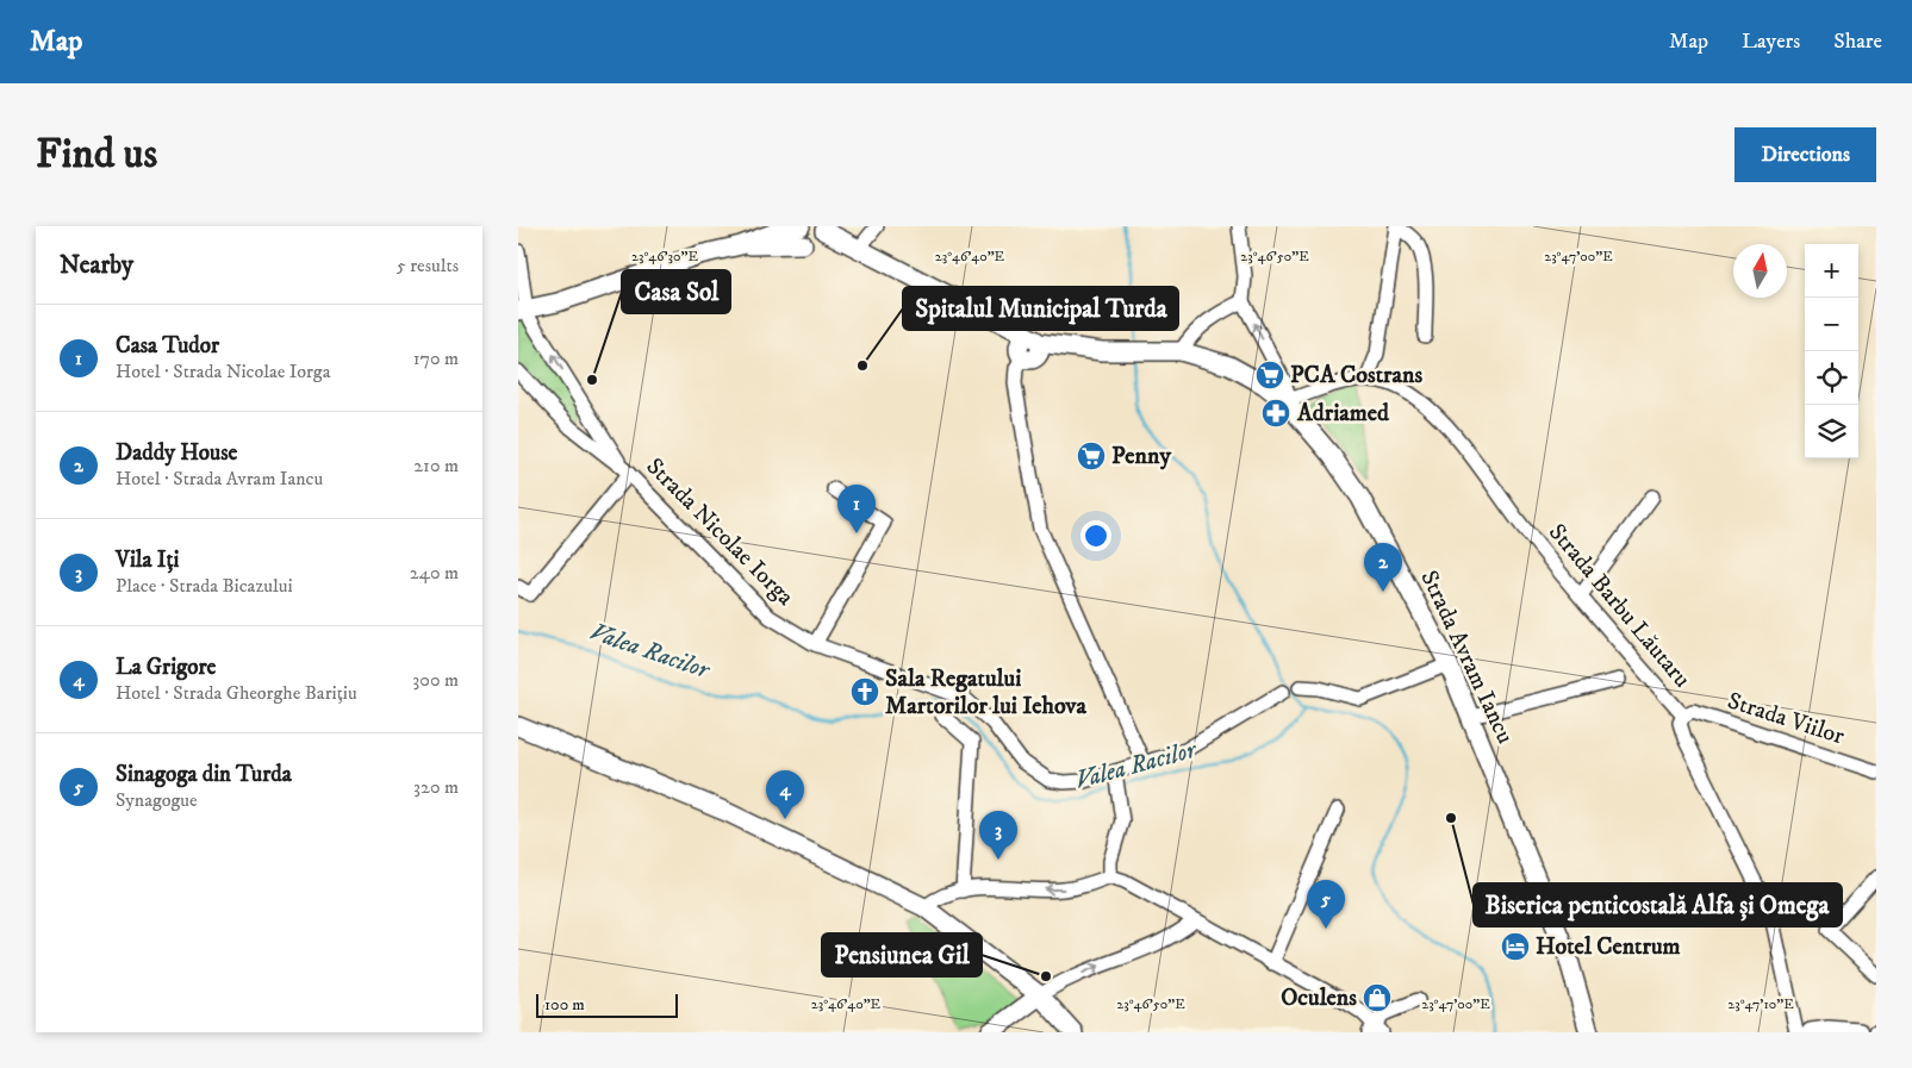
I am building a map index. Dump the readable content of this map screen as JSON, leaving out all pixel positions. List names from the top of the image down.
{
  "streets": {
    "main road": ["Strada Avram Iancu"],
    "street": ["Strada Nicolae Iorga", "Strada Barbu Lăutaru", "Strada Viilor"]
  },
  "crossings": [
    ["Strada Nicolae Iorga", "Strada Avram Iancu"],
    ["Strada Barbu Lăutaru", "Strada Viilor"]
  ],
  "water": ["Valea Racilor"],
  "places": {
    "other": [
      "Spitalul Municipal Turda",
      "Casa Sol",
      "Biserica penticostală Alfa și Omega",
      "Pensiunea Gil"
    ],
    "supermarket": ["PCA Costrans", "Penny"],
    "pharmacy": ["Adriamed"],
    "church": ["Sala Regatului Martorilor lui Iehova"],
    "hotel": ["Hotel Centrum"],
    "shop": ["Oculens"]
  },
  "scale_bar": "100 m",
  "north": "top",
  "page": {
    "header": "Map",
    "nav": ["Map", "Layers", "Share"],
    "buttons": "Directions",
    "title": "Find us",
    "heading": ["Nearby", "5 results"],
    "map_buttons": ["+", "−"],
    "list": [
      {
        "mark": "1",
        "name": "Casa Tudor",
        "note": "Hotel · Strada Nicolae Iorga",
        "value": "170 m"
      },
      {
        "mark": "2",
        "name": "Daddy House",
        "note": "Hotel · Strada Avram Iancu",
        "value": "210 m"
      },
      {
        "mark": "3",
        "name": "Vila Iți",
        "note": "Place · Strada Bicazului",
        "value": "240 m"
      },
      {
        "mark": "4",
        "name": "La Grigore",
        "note": "Hotel · Strada Gheorghe Barițiu",
        "value": "300 m"
      },
      {
        "mark": "5",
        "name": "Sinagoga din Turda",
        "note": "Synagogue",
        "value": "320 m"
      }
    ],
    "pins": [
      "1",
      "2",
      "4",
      "3",
      "5"
    ],
    "scale": "100 m"
  },
  "coordinates": [
    "23°46'30\"E",
    "23°46'40\"E",
    "23°46'50\"E",
    "23°47'00\"E",
    "23°47'10\"E"
  ]
}
